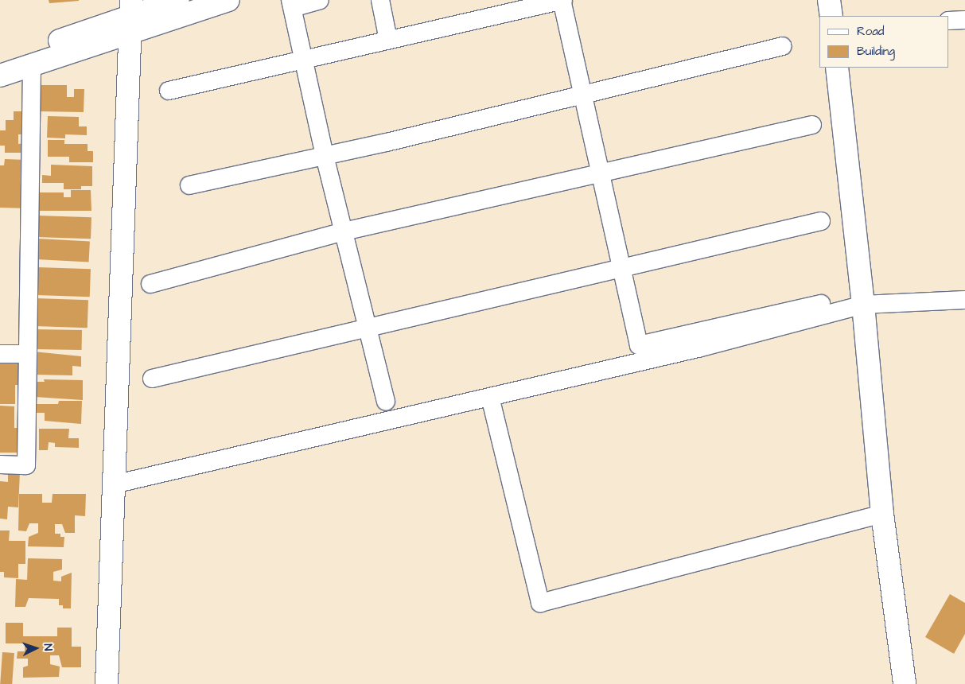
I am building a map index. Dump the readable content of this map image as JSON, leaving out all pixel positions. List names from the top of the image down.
{
  "legend": ["Road", "Building"],
  "north": "right"
}
